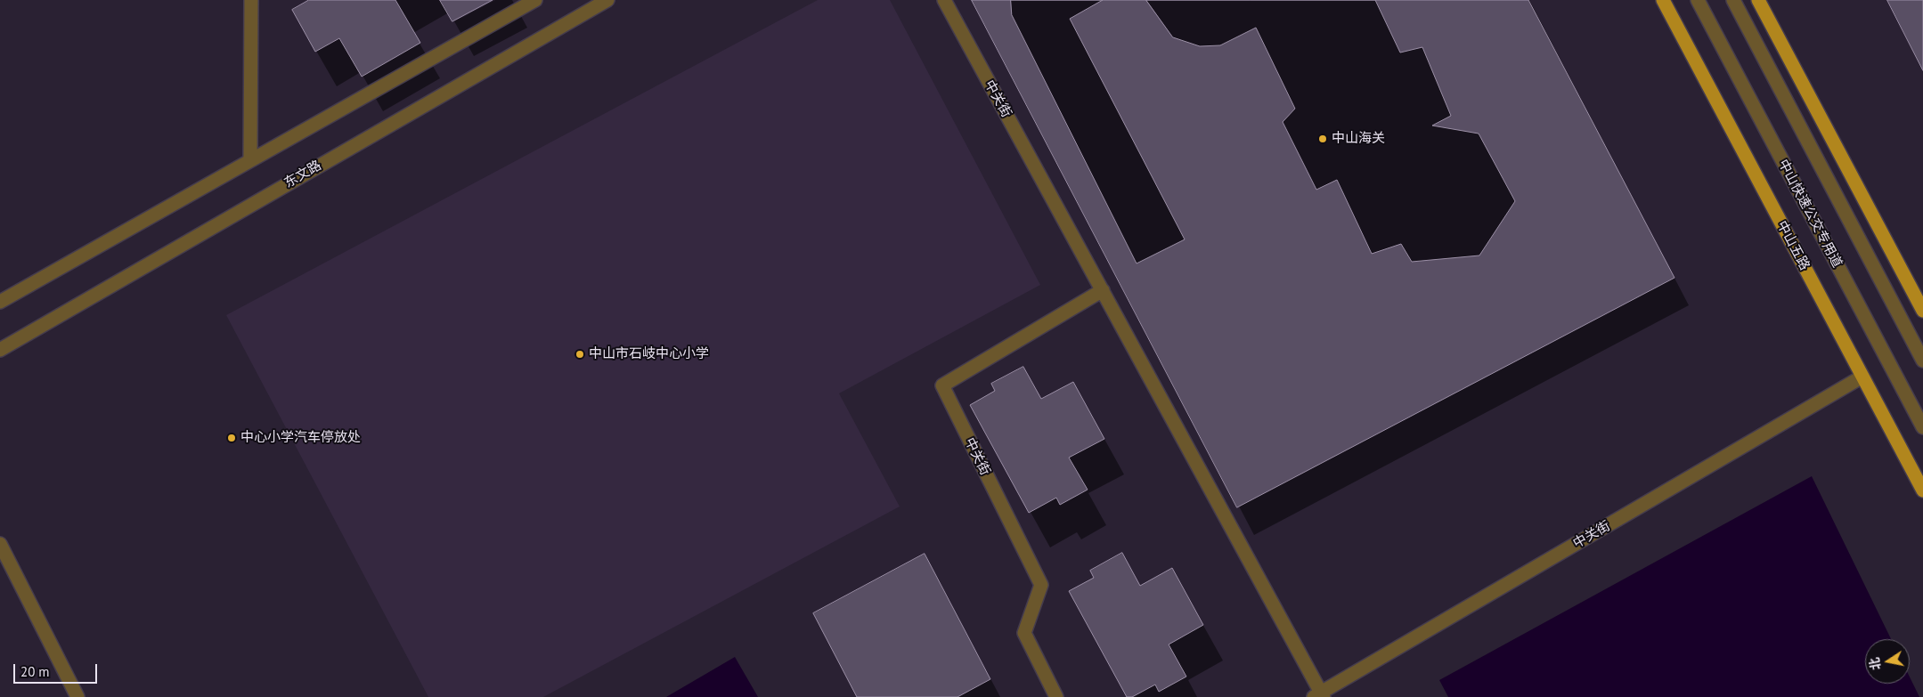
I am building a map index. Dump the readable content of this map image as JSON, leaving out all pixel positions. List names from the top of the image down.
{
  "streets": {
    "main road": ["中山五路"],
    "street": ["中关街", "东文路", "中山快速公交专用道"]
  },
  "crossings": [
    ["中关街", "中山五路"]
  ],
  "places": ["中山海关", "中山市石岐中心小学", "中心小学汽车停放处"],
  "scale_bar": "20 m",
  "north": "left"
}
